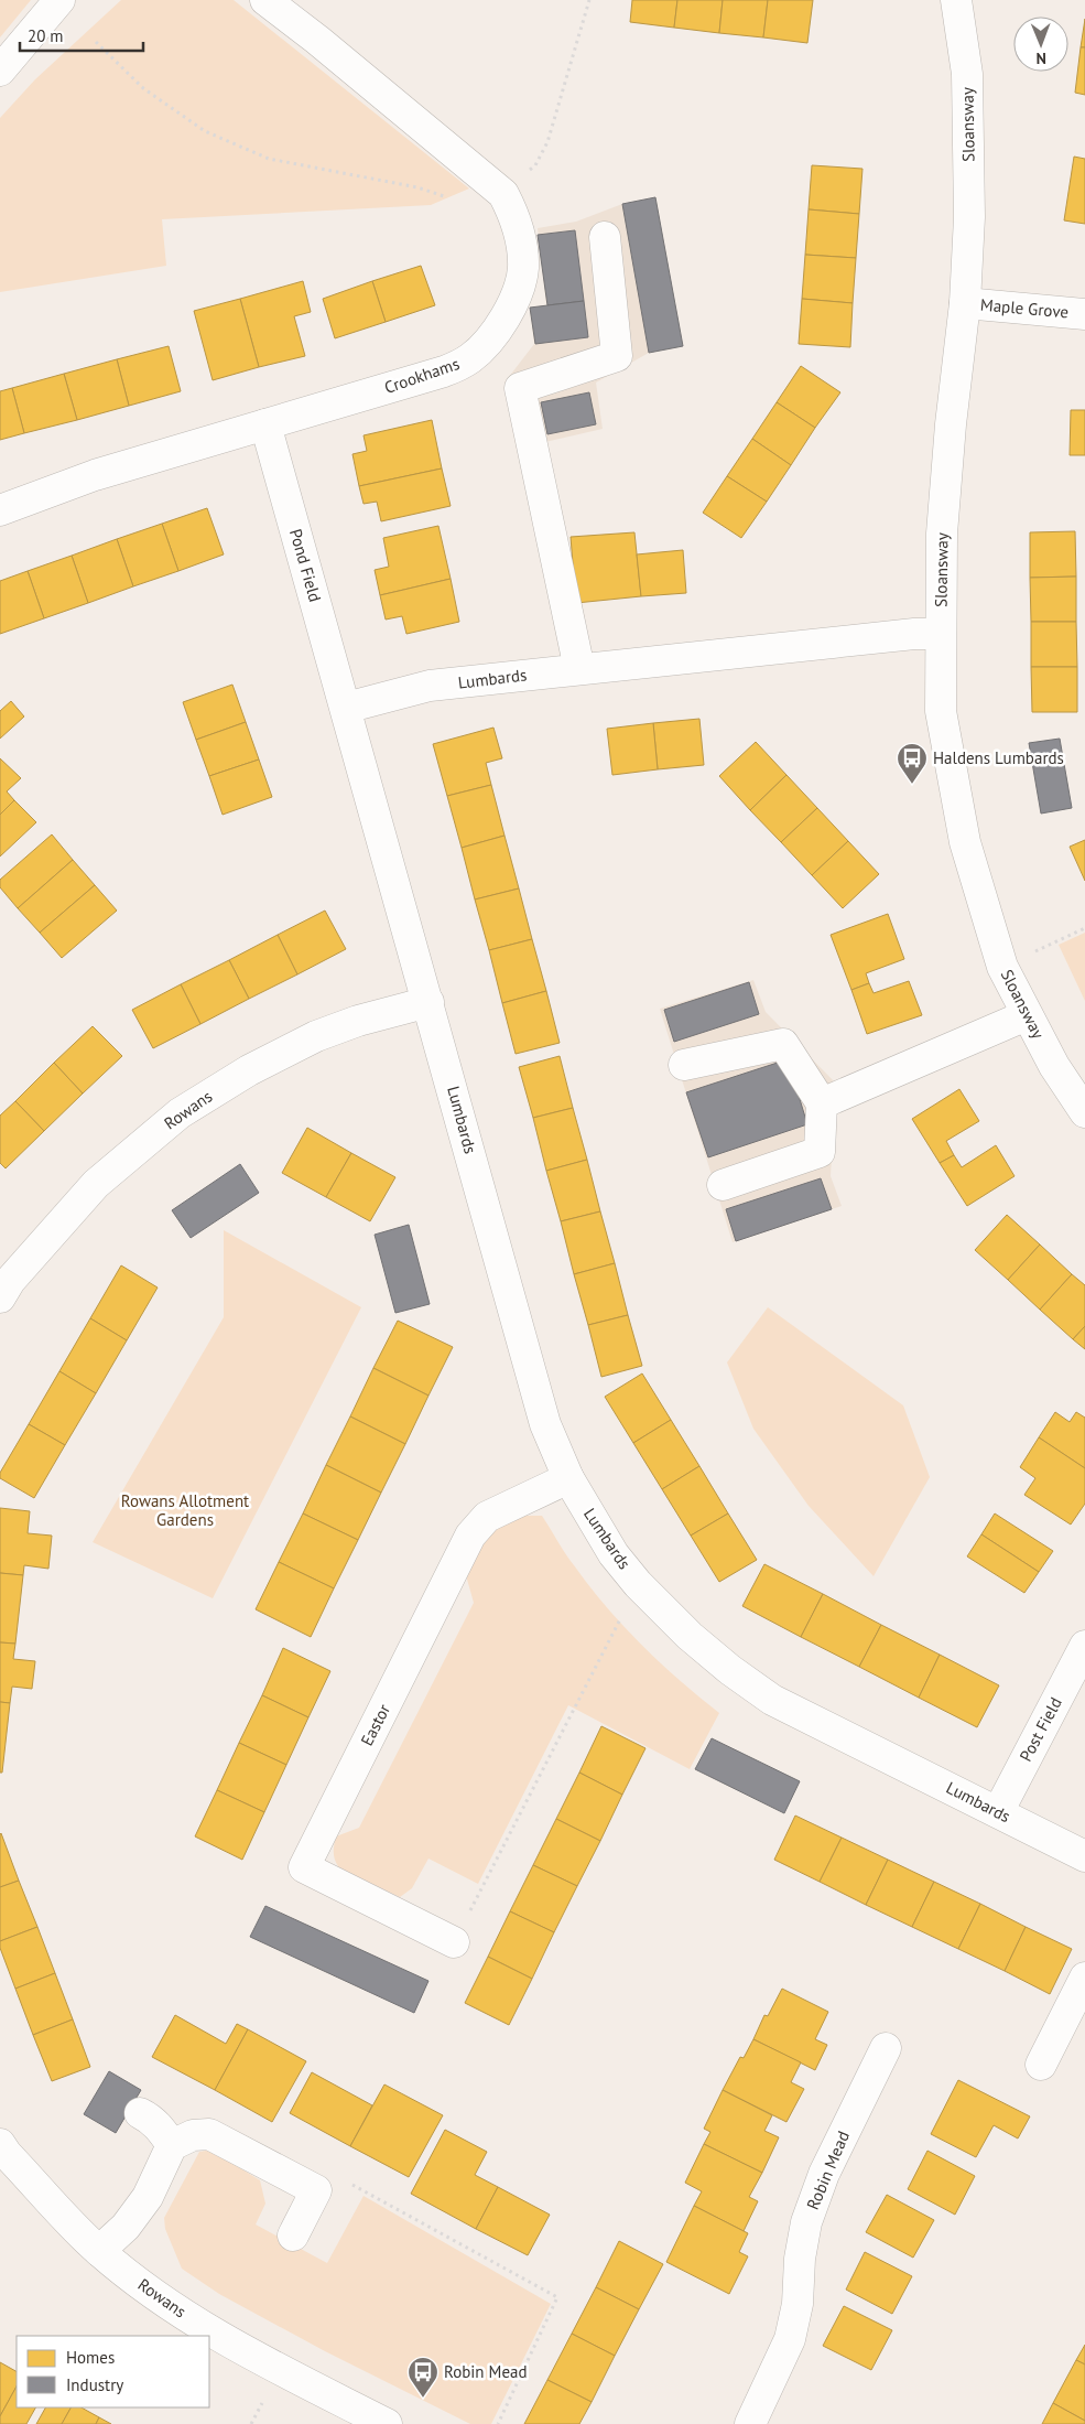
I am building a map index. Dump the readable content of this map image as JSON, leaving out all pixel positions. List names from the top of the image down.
{
  "streets": {
    "street": [
      "Sloansway",
      "Maple Grove",
      "Crookhams",
      "Pond Field",
      "Lumbards",
      "Rowans",
      "Eastor",
      "Post Field",
      "Robin Mead"
    ]
  },
  "crossings": [
    ["Sloansway", "Maple Grove"],
    ["Sloansway", "Lumbards"],
    ["Crookhams", "Pond Field"],
    ["Pond Field", "Lumbards"],
    ["Lumbards", "Rowans"],
    ["Lumbards", "Eastor"],
    ["Lumbards", "Post Field"]
  ],
  "parks": ["Rowans Allotment Gardens"],
  "places": {
    "bus stop": ["Haldens Lumbards", "Robin Mead"]
  },
  "legend": ["Homes", "Industry"],
  "scale_bar": "20 m",
  "north": "bottom"
}
